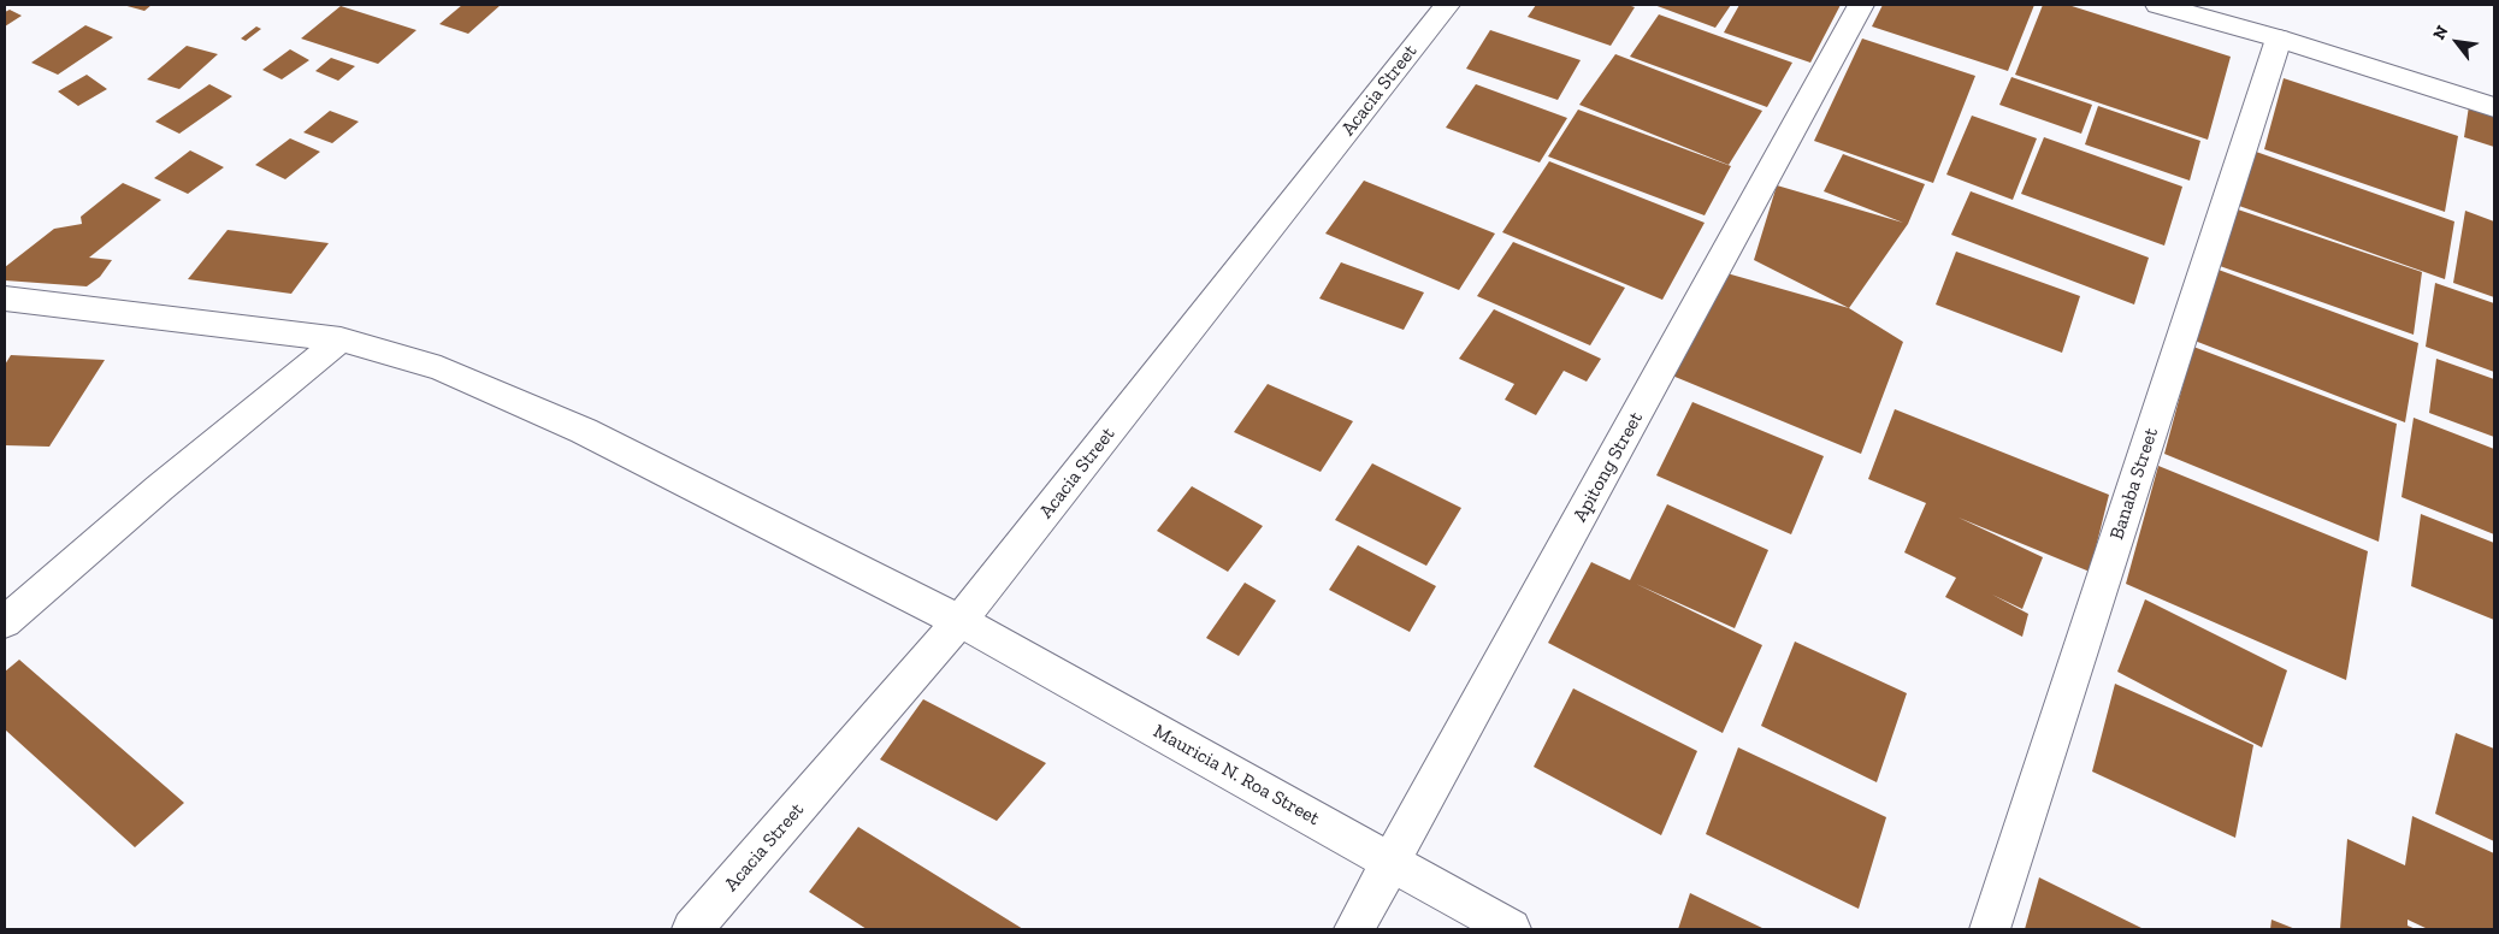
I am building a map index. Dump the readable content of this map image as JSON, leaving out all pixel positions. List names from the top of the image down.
{
  "streets": {
    "street": [
      "Acacia Street",
      "Apitong Street",
      "Banaba Street",
      "Mauricia N. Roa Street"
    ]
  },
  "crossings": [
    ["Acacia Street", "Mauricia N. Roa Street"],
    ["Apitong Street", "Mauricia N. Roa Street"]
  ],
  "north": "top left"
}
